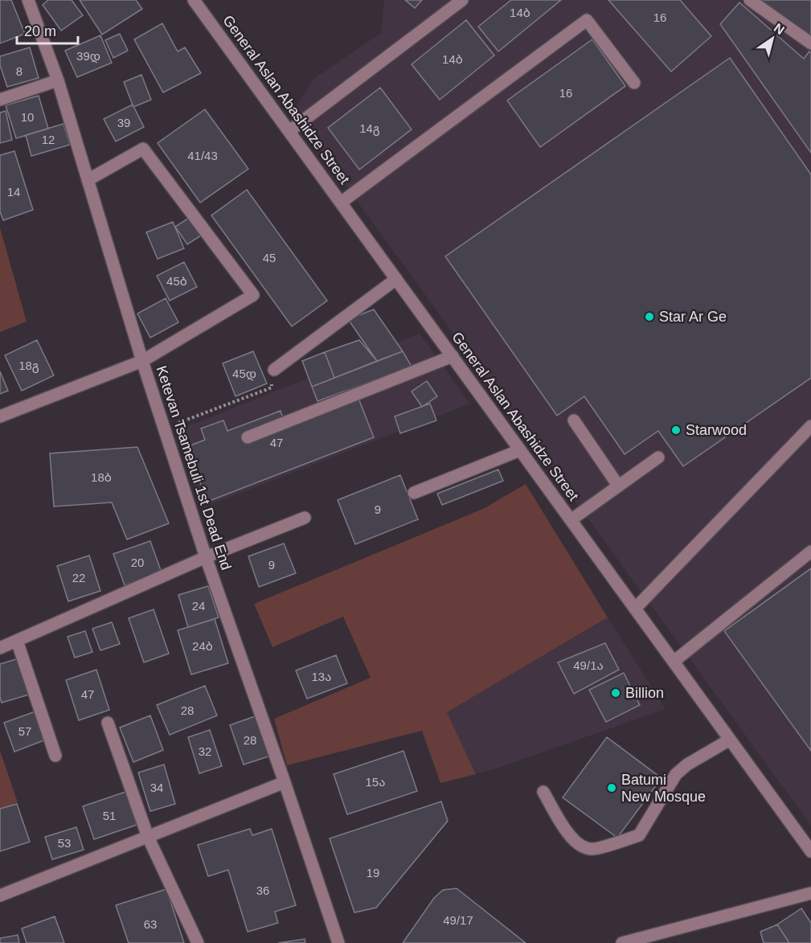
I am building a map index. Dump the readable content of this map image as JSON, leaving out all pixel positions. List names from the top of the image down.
{
  "streets": {
    "street": ["General Aslan Abashidze Street", "Ketevan Tsamebuli 1st Dead End"]
  },
  "places": [
    "Star Ar Ge",
    "Starwood",
    "Billion",
    "Batumi New Mosque"
  ],
  "house_numbers": [
    "14ბ",
    "16",
    "39დ",
    "14ბ",
    "8",
    "16",
    "10",
    "39",
    "14გ",
    "12",
    "41/43",
    "14",
    "45",
    "45ბ",
    "18გ",
    "45დ",
    "47",
    "18ბ",
    "9",
    "20",
    "9",
    "22",
    "24",
    "24ბ",
    "49/1ა",
    "13ა",
    "47",
    "28",
    "57",
    "28",
    "32",
    "15ა",
    "34",
    "51",
    "53",
    "19",
    "36",
    "49/17",
    "63"
  ],
  "scale_bar": "20 m",
  "north": "top right"
}
